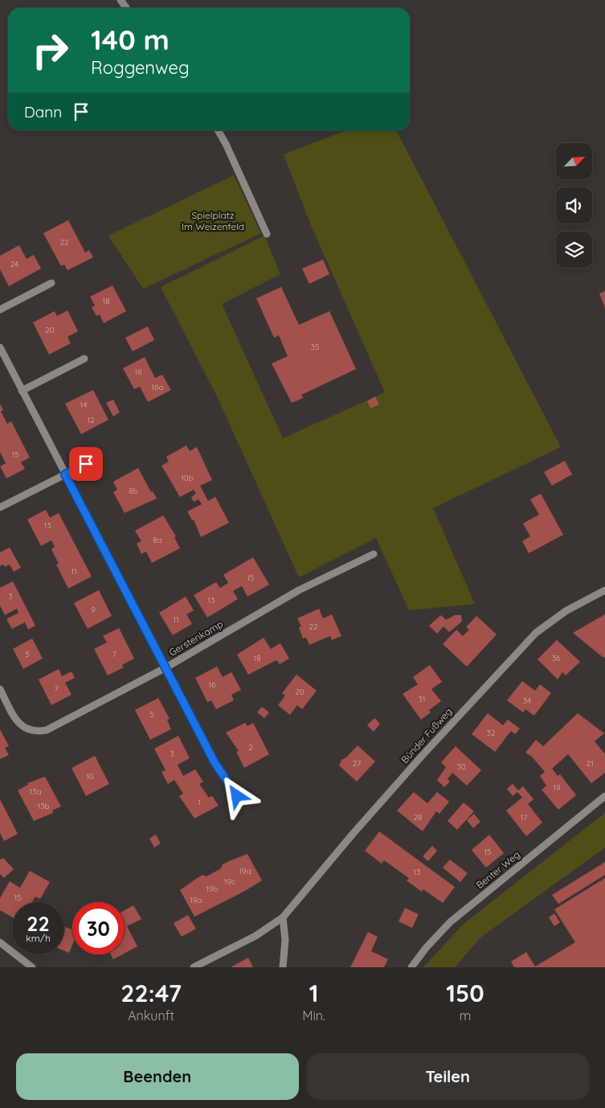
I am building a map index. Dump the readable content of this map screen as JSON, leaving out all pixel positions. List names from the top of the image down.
{
  "streets": {
    "street": ["Gerstenkamp", "Bünder Fußweg", "Benter Weg"]
  },
  "parks": ["Spielplatz Im Weizenfeld"],
  "house_numbers": [
    "22",
    "24",
    "18",
    "20",
    "35",
    "16",
    "16a",
    "14",
    "12",
    "15",
    "10b",
    "8b",
    "13",
    "8a",
    "11",
    "15",
    "3",
    "13",
    "9",
    "11",
    "22",
    "5",
    "7",
    "18",
    "36",
    "16",
    "7",
    "20",
    "31",
    "34",
    "5",
    "32",
    "2",
    "3",
    "27",
    "21",
    "30",
    "10",
    "19",
    "13a",
    "1",
    "13b",
    "28",
    "17",
    "15",
    "19d",
    "13",
    "19c",
    "19b",
    "15",
    "19a"
  ],
  "north": "top right",
  "page": {
    "turn": ["140 m", "Roggenweg"],
    "then": "Dann",
    "speed": "22 km/h",
    "limit": "30",
    "eta": [
      "22:47",
      "Ankunft",
      "1",
      "Min.",
      "150",
      "m"
    ],
    "buttons": ["Beenden", "Teilen"]
  }
}
